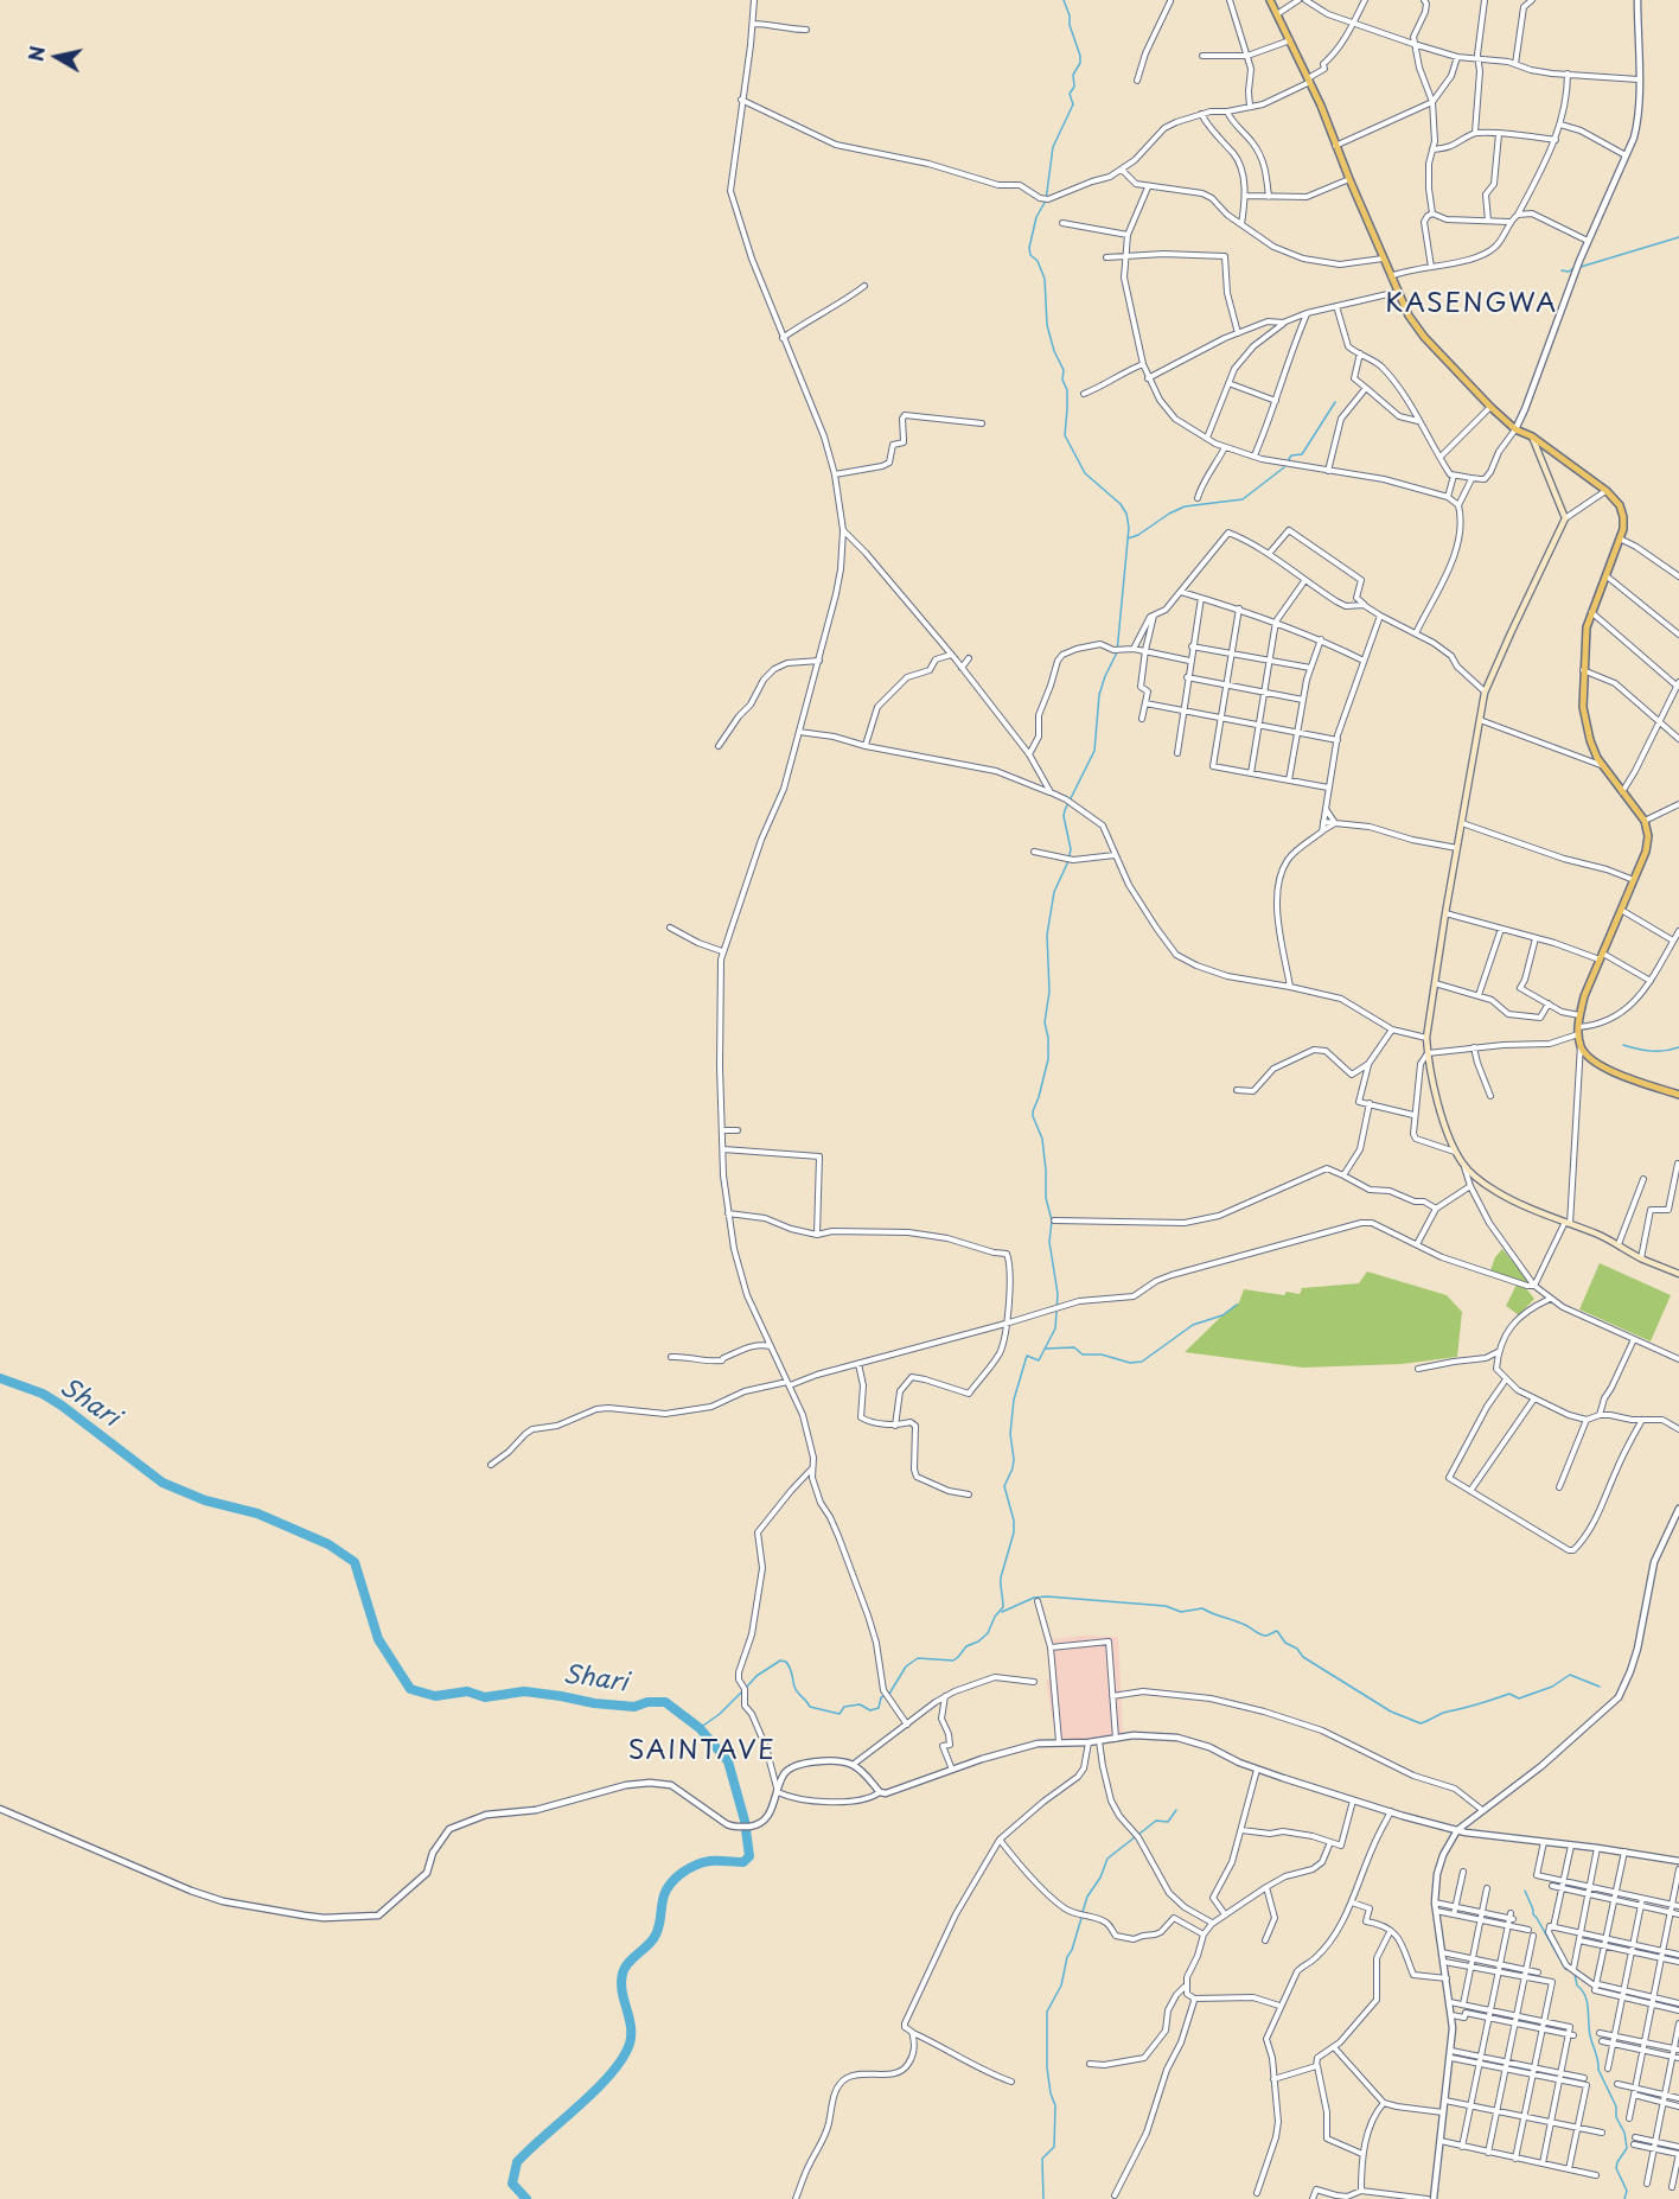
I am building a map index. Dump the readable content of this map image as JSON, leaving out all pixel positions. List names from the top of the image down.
{
  "districts": ["KASENGWA", "SAINTAVE"],
  "water": ["Shari"],
  "north": "left"
}
